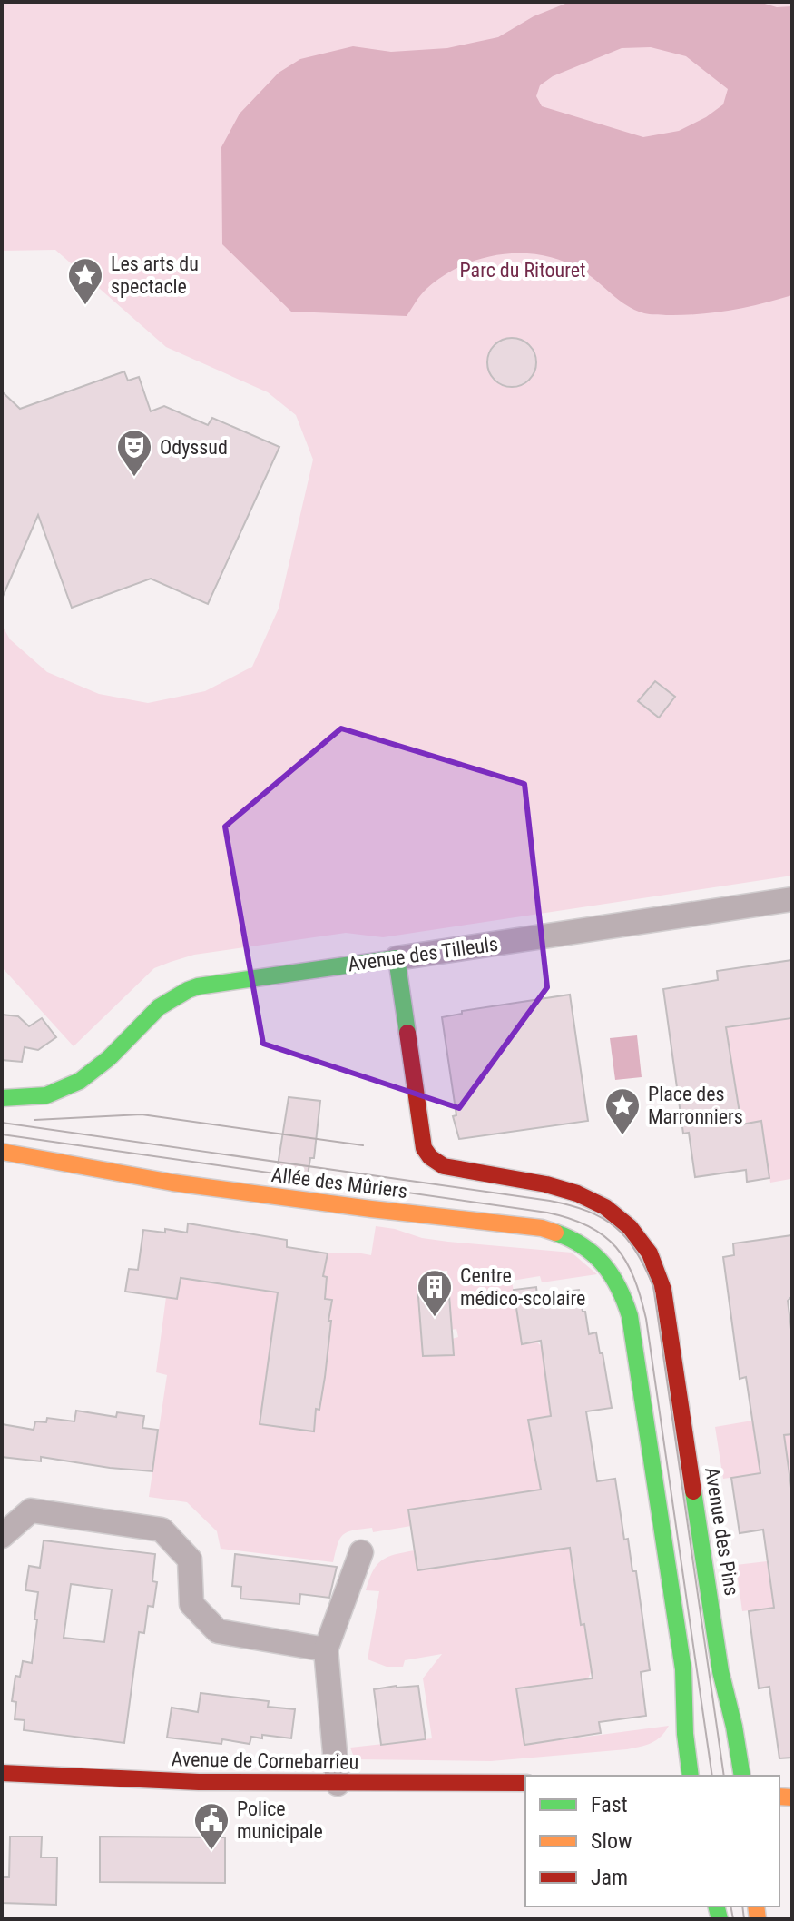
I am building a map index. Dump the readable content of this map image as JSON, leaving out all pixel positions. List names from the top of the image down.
{
  "streets": {
    "street": [
      "Avenue des Tilleuls",
      "Allée des Mûriers",
      "Avenue des Pins",
      "Avenue de Cornebarrieu"
    ]
  },
  "crossings": [
    ["Avenue des Tilleuls", "Avenue des Pins"]
  ],
  "parks": ["Parc du Ritouret"],
  "places": {
    "place": ["Les arts du spectacle", "Place des Marronniers"],
    "theatre": ["Odyssud"],
    "building": ["Centre médico-scolaire"],
    "public building": ["Police municipale"]
  },
  "legend": ["Fast", "Slow", "Jam"]
}
